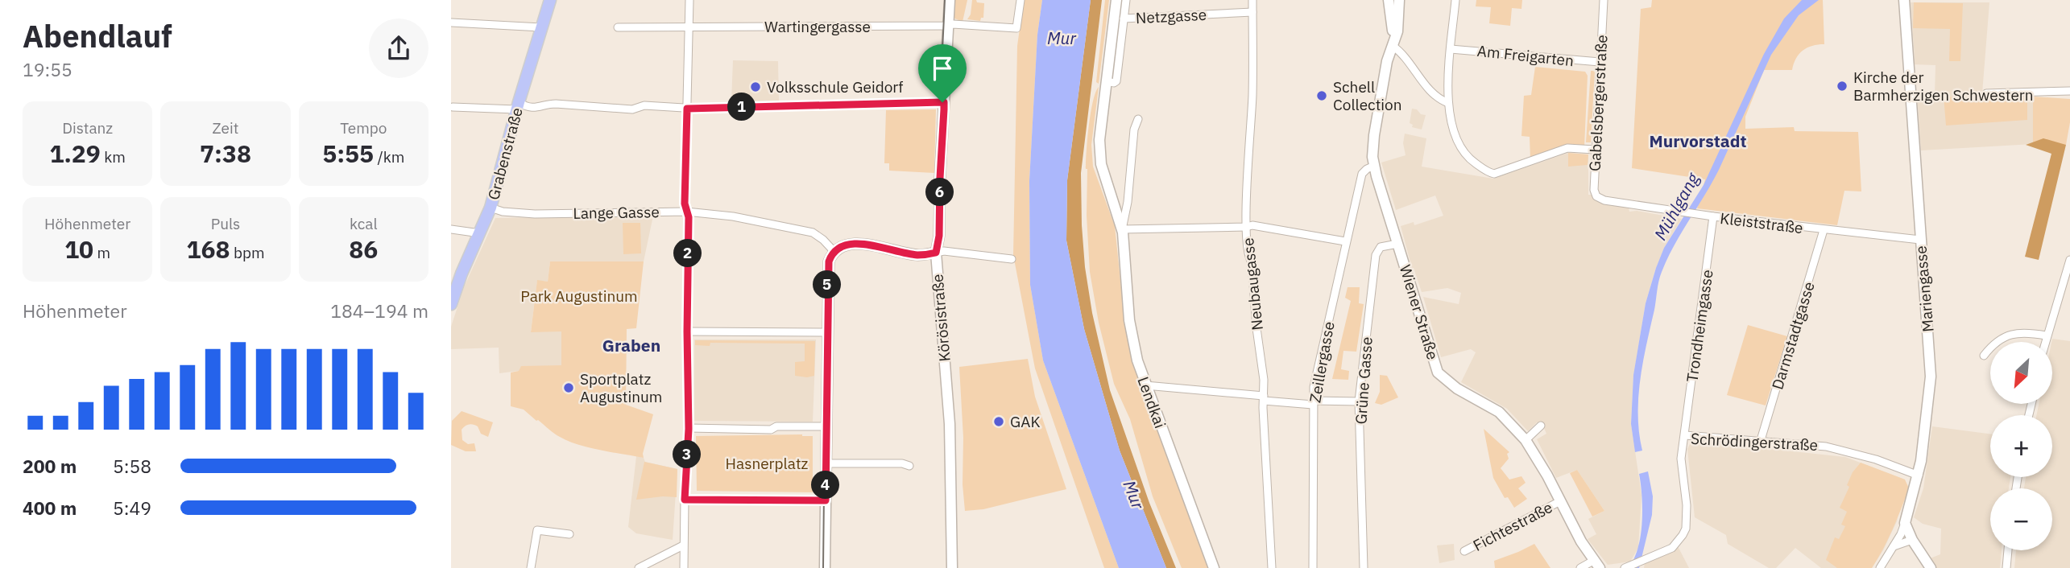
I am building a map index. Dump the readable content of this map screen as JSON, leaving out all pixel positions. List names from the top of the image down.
{
  "streets": {
    "main road": [
      "Grabenstraße",
      "Mariengasse",
      "Wiener Straße",
      "Körösistraße",
      "Lendkai"
    ],
    "street": [
      "Netzgasse",
      "Wartingergasse",
      "Am Freigarten",
      "Gabelsbergerstraße",
      "Lange Gasse",
      "Kleiststraße",
      "Neubaugasse",
      "Trondheimgasse",
      "Darmstadtgasse",
      "Zeillergasse",
      "Grüne Gasse",
      "Schrödingerstraße",
      "Fichtestraße"
    ]
  },
  "crossings": [
    ["Netzgasse", "Neubaugasse"],
    ["Netzgasse", "Lendkai"],
    ["Wartingergasse", "Körösistraße"],
    ["Am Freigarten", "Gabelsbergerstraße"],
    ["Gabelsbergerstraße", "Kleiststraße"],
    ["Grabenstraße", "Lange Gasse"],
    ["Kleiststraße", "Mariengasse"],
    ["Kleiststraße", "Trondheimgasse"],
    ["Kleiststraße", "Darmstadtgasse"],
    ["Mariengasse", "Schrödingerstraße"],
    ["Wiener Straße", "Zeillergasse"],
    ["Wiener Straße", "Grüne Gasse"],
    ["Wiener Straße", "Fichtestraße"],
    ["Trondheimgasse", "Schrödingerstraße"],
    ["Darmstadtgasse", "Schrödingerstraße"]
  ],
  "districts": ["Murvorstadt", "Graben"],
  "water": ["Mur", "Mühlgang"],
  "parks": ["Park Augustinum", "Hasnerplatz"],
  "places": [
    "Kirche der Barmherzigen Schwestern",
    "Volksschule Geidorf",
    "Schell Collection",
    "Sportplatz Augustinum",
    "GAK"
  ],
  "north": "bottom left",
  "page": {
    "heading": ["Abendlauf", "19:55"],
    "pins": [
      "1",
      "6",
      "2",
      "5",
      "3",
      "4"
    ],
    "stats": [
      ["Distanz", "1.29 km"],
      ["Zeit", "7:38"],
      ["Tempo", "5:55 /km"],
      ["Höhenmeter", "10 m"],
      ["Puls", "168 bpm"],
      ["kcal", "86"]
    ],
    "chart": ["Höhenmeter", "184–194 m"],
    "map_buttons": ["+", "−"],
    "list": [
      {
        "name": "200 m",
        "note": "5:58"
      },
      {
        "name": "400 m",
        "note": "5:49"
      }
    ]
  }
}
